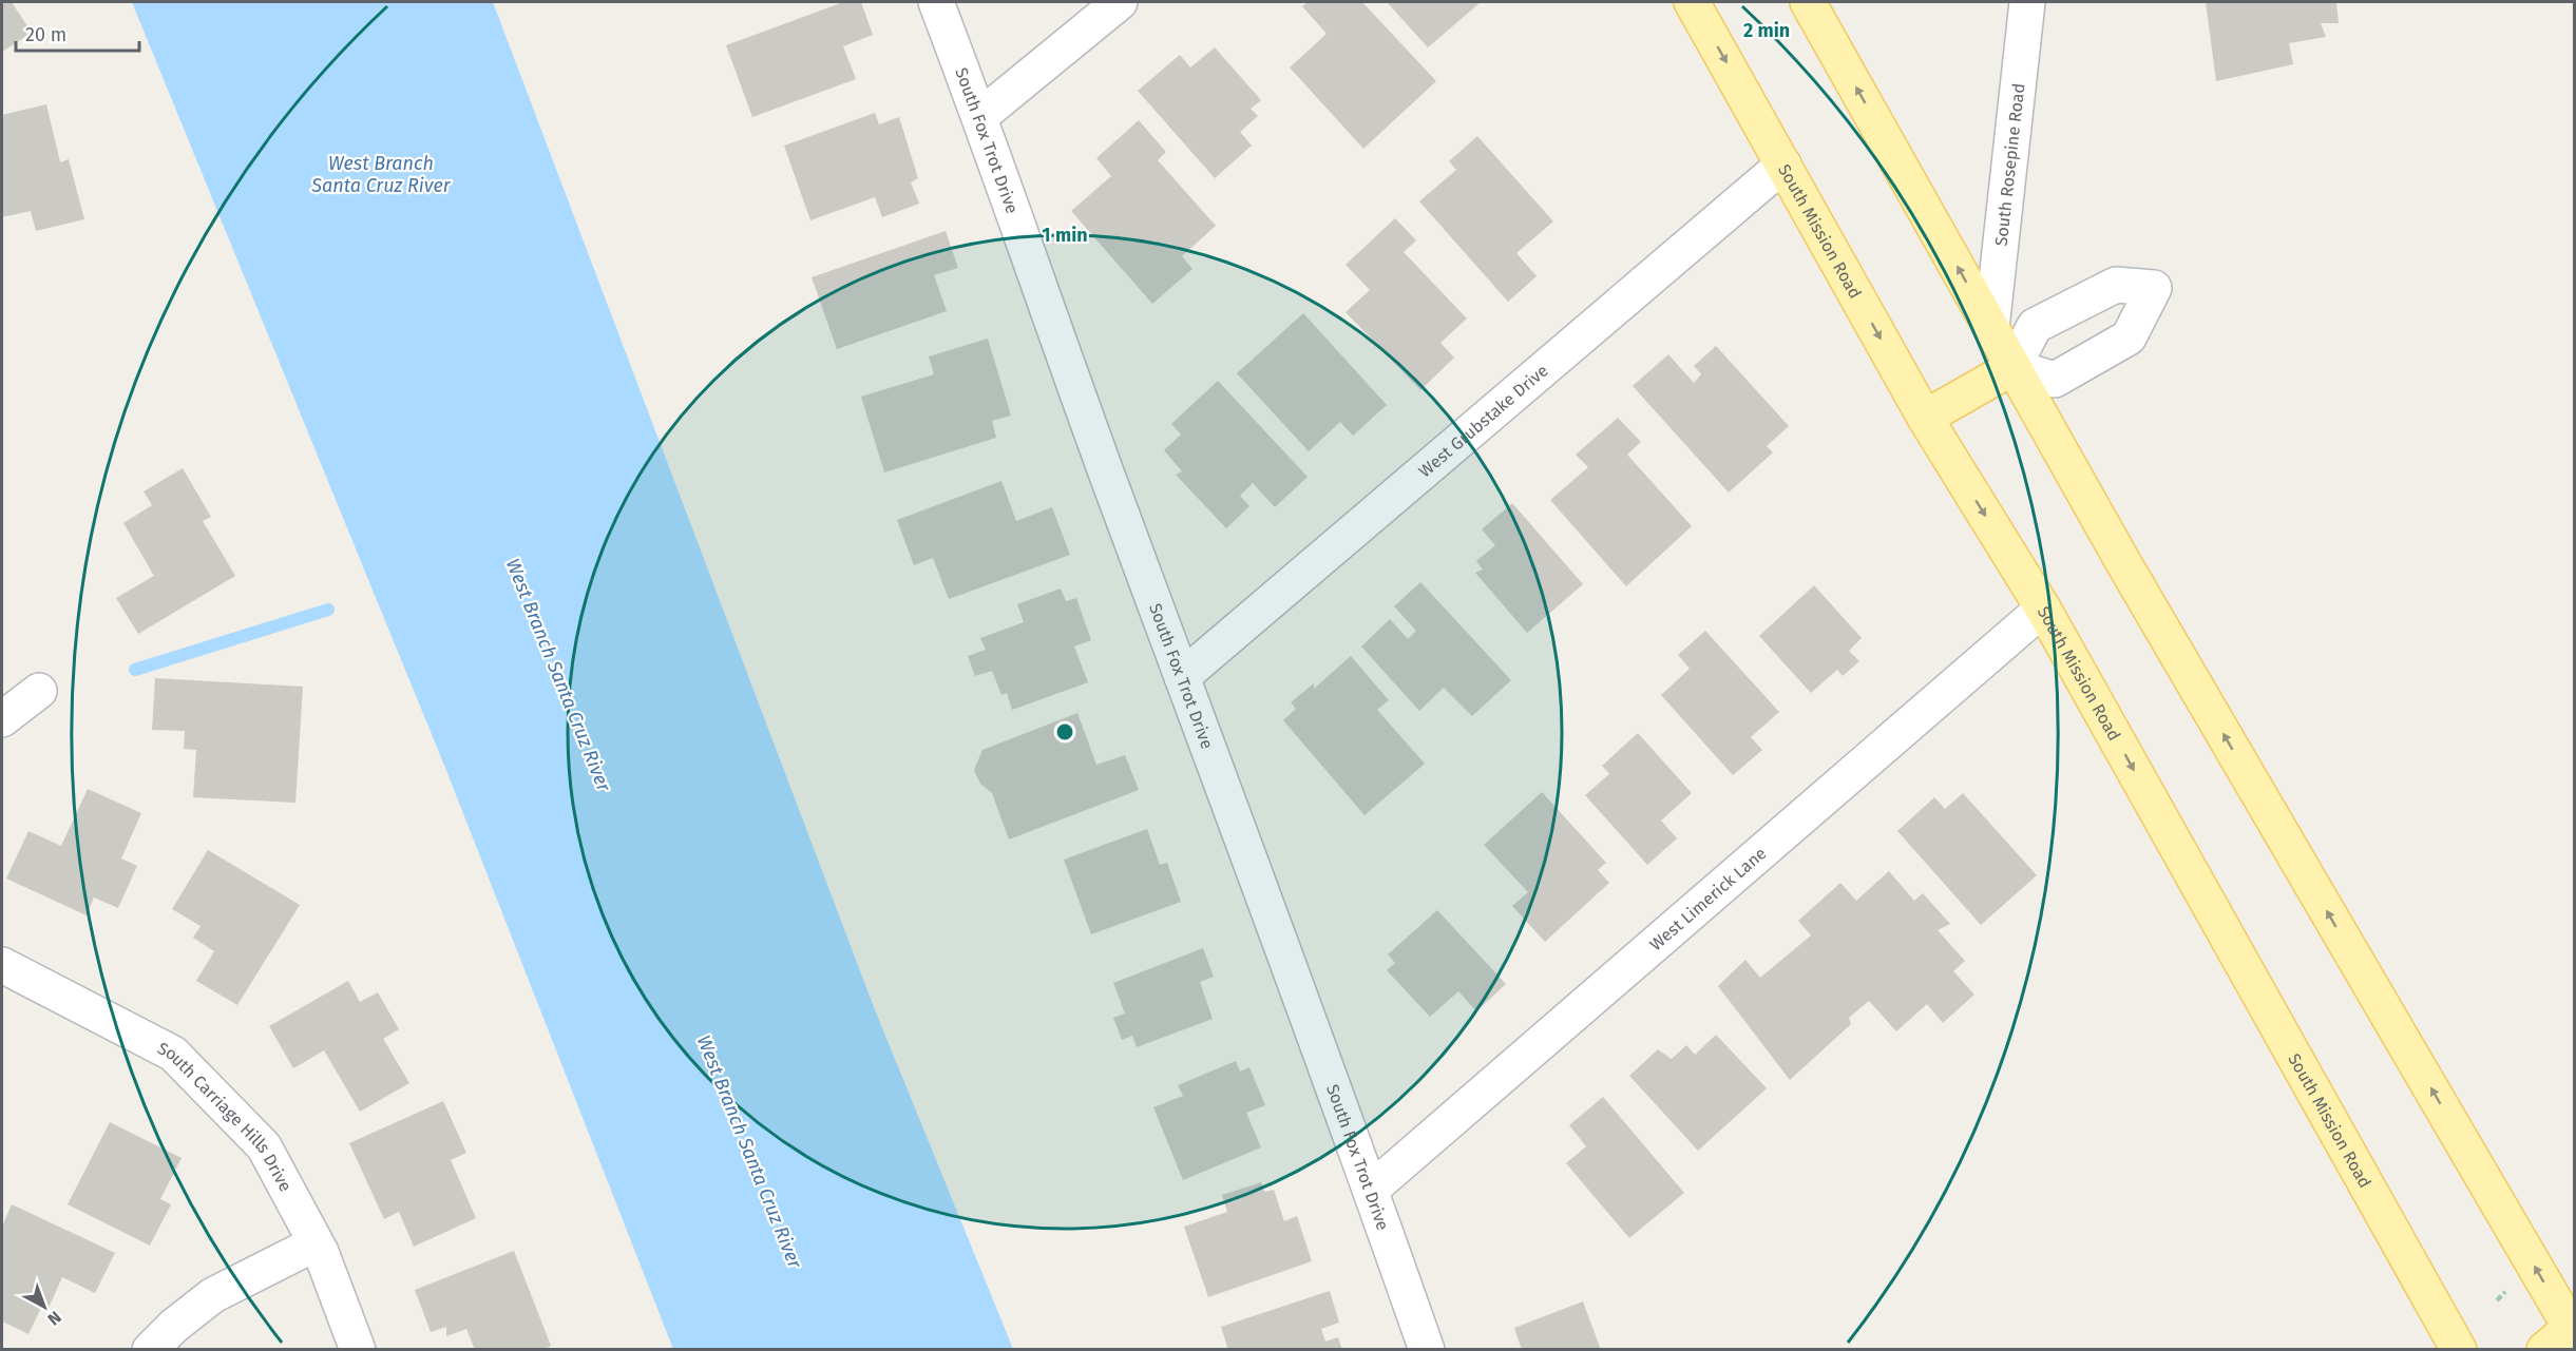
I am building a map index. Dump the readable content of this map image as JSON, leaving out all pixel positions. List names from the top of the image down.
{
  "streets": {
    "main road": ["South Mission Road"],
    "street": [
      "South Fox Trot Drive",
      "South Rosepine Road",
      "West Grubstake Drive",
      "West Limerick Lane",
      "South Carriage Hills Drive"
    ]
  },
  "crossings": [
    ["South Fox Trot Drive", "West Grubstake Drive"],
    ["South Fox Trot Drive", "West Limerick Lane"],
    ["South Mission Road", "West Grubstake Drive"],
    ["South Mission Road", "West Limerick Lane"]
  ],
  "water": ["West Branch Santa Cruz River"],
  "scale_bar": "20 m",
  "north": "bottom right",
  "rings": ["2 min", "1 min"]
}
